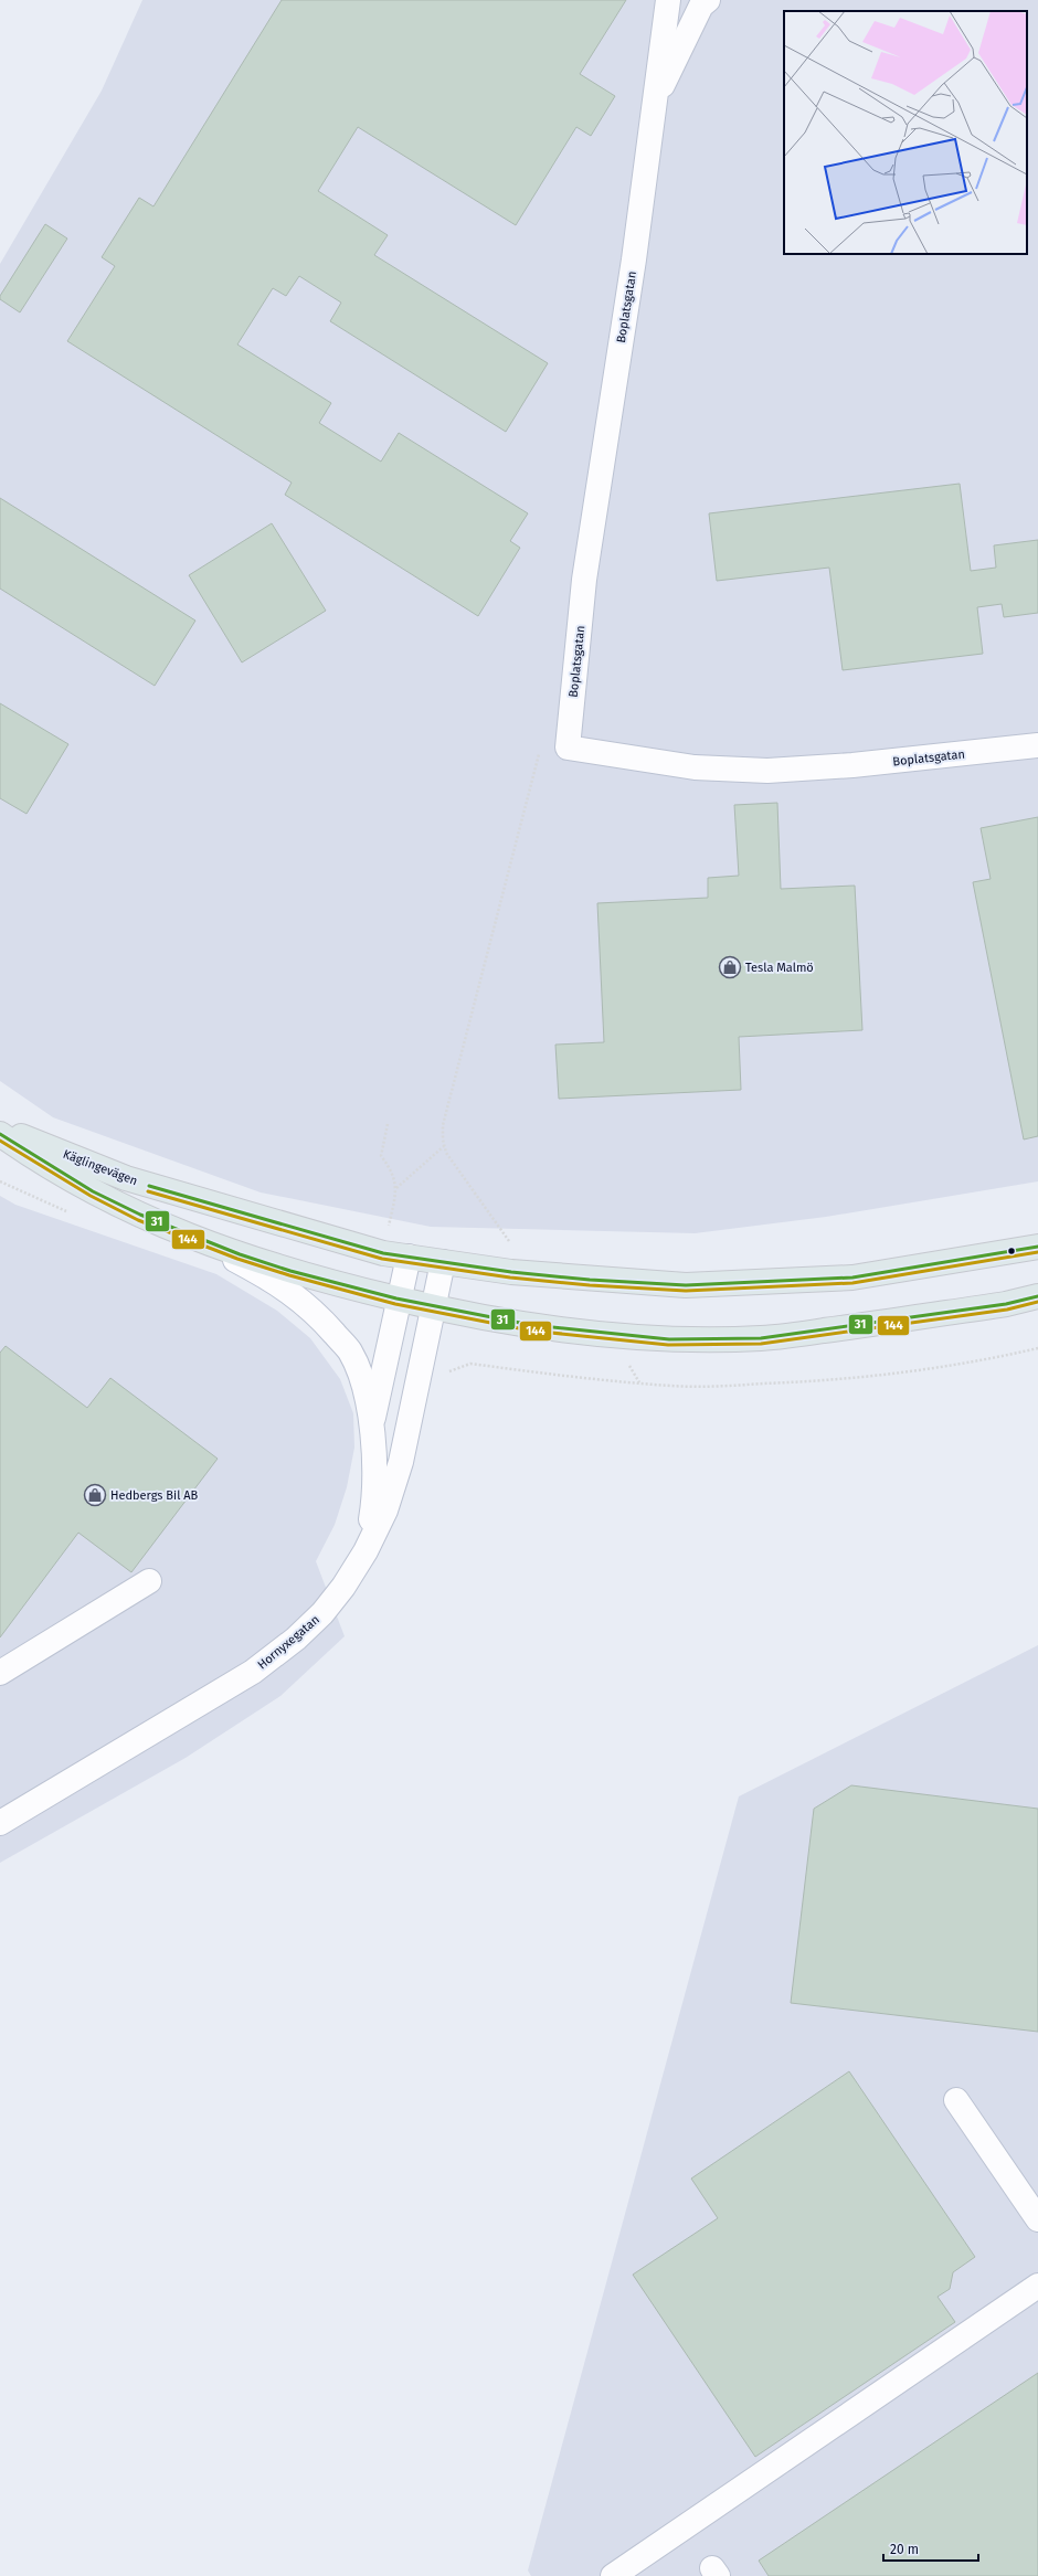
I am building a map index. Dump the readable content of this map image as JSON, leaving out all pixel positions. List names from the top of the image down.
{
  "streets": {
    "main road": ["Käglingevägen"],
    "street": ["Boplatsgatan", "Hornyxegatan"]
  },
  "crossings": [
    ["Käglingevägen", "Hornyxegatan"]
  ],
  "places": {
    "shop": ["Tesla Malmö", "Hedbergs Bil AB"]
  },
  "lines": ["transit line 31", "transit line 144"],
  "scale_bar": "20 m"
}
